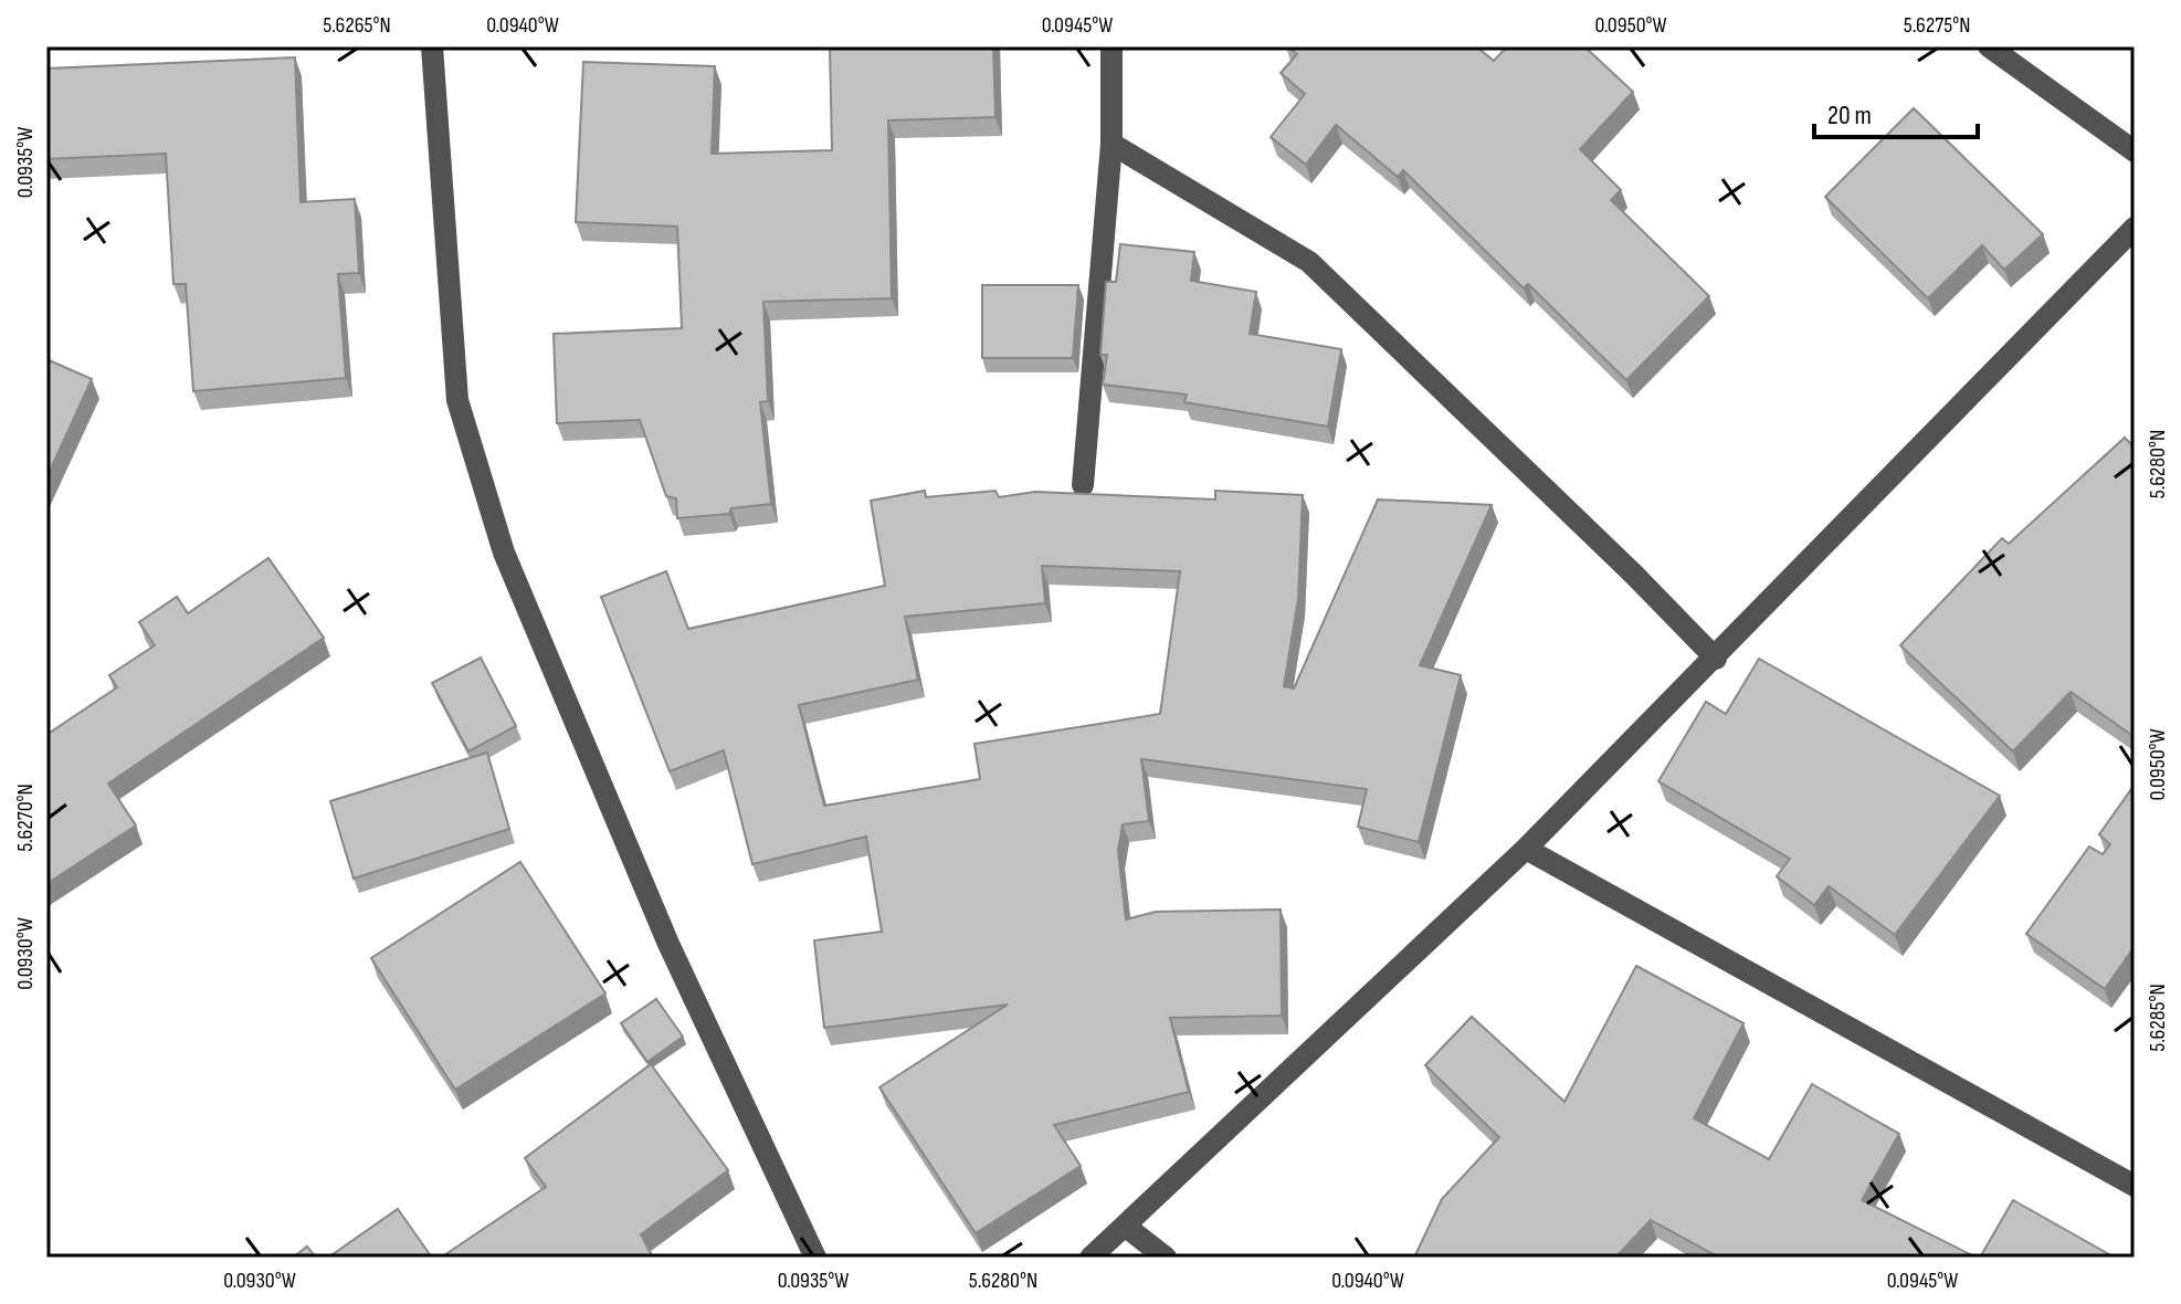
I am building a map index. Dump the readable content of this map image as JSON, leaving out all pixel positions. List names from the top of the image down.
{
  "scale_bar": "20 m",
  "coordinates": [
    "5.6265°N",
    "0.0940°W",
    "0.0945°W",
    "0.0950°W",
    "5.6275°N",
    "0.0935°W",
    "5.6280°N",
    "5.6270°N",
    "0.0930°W",
    "5.6285°N"
  ]
}
